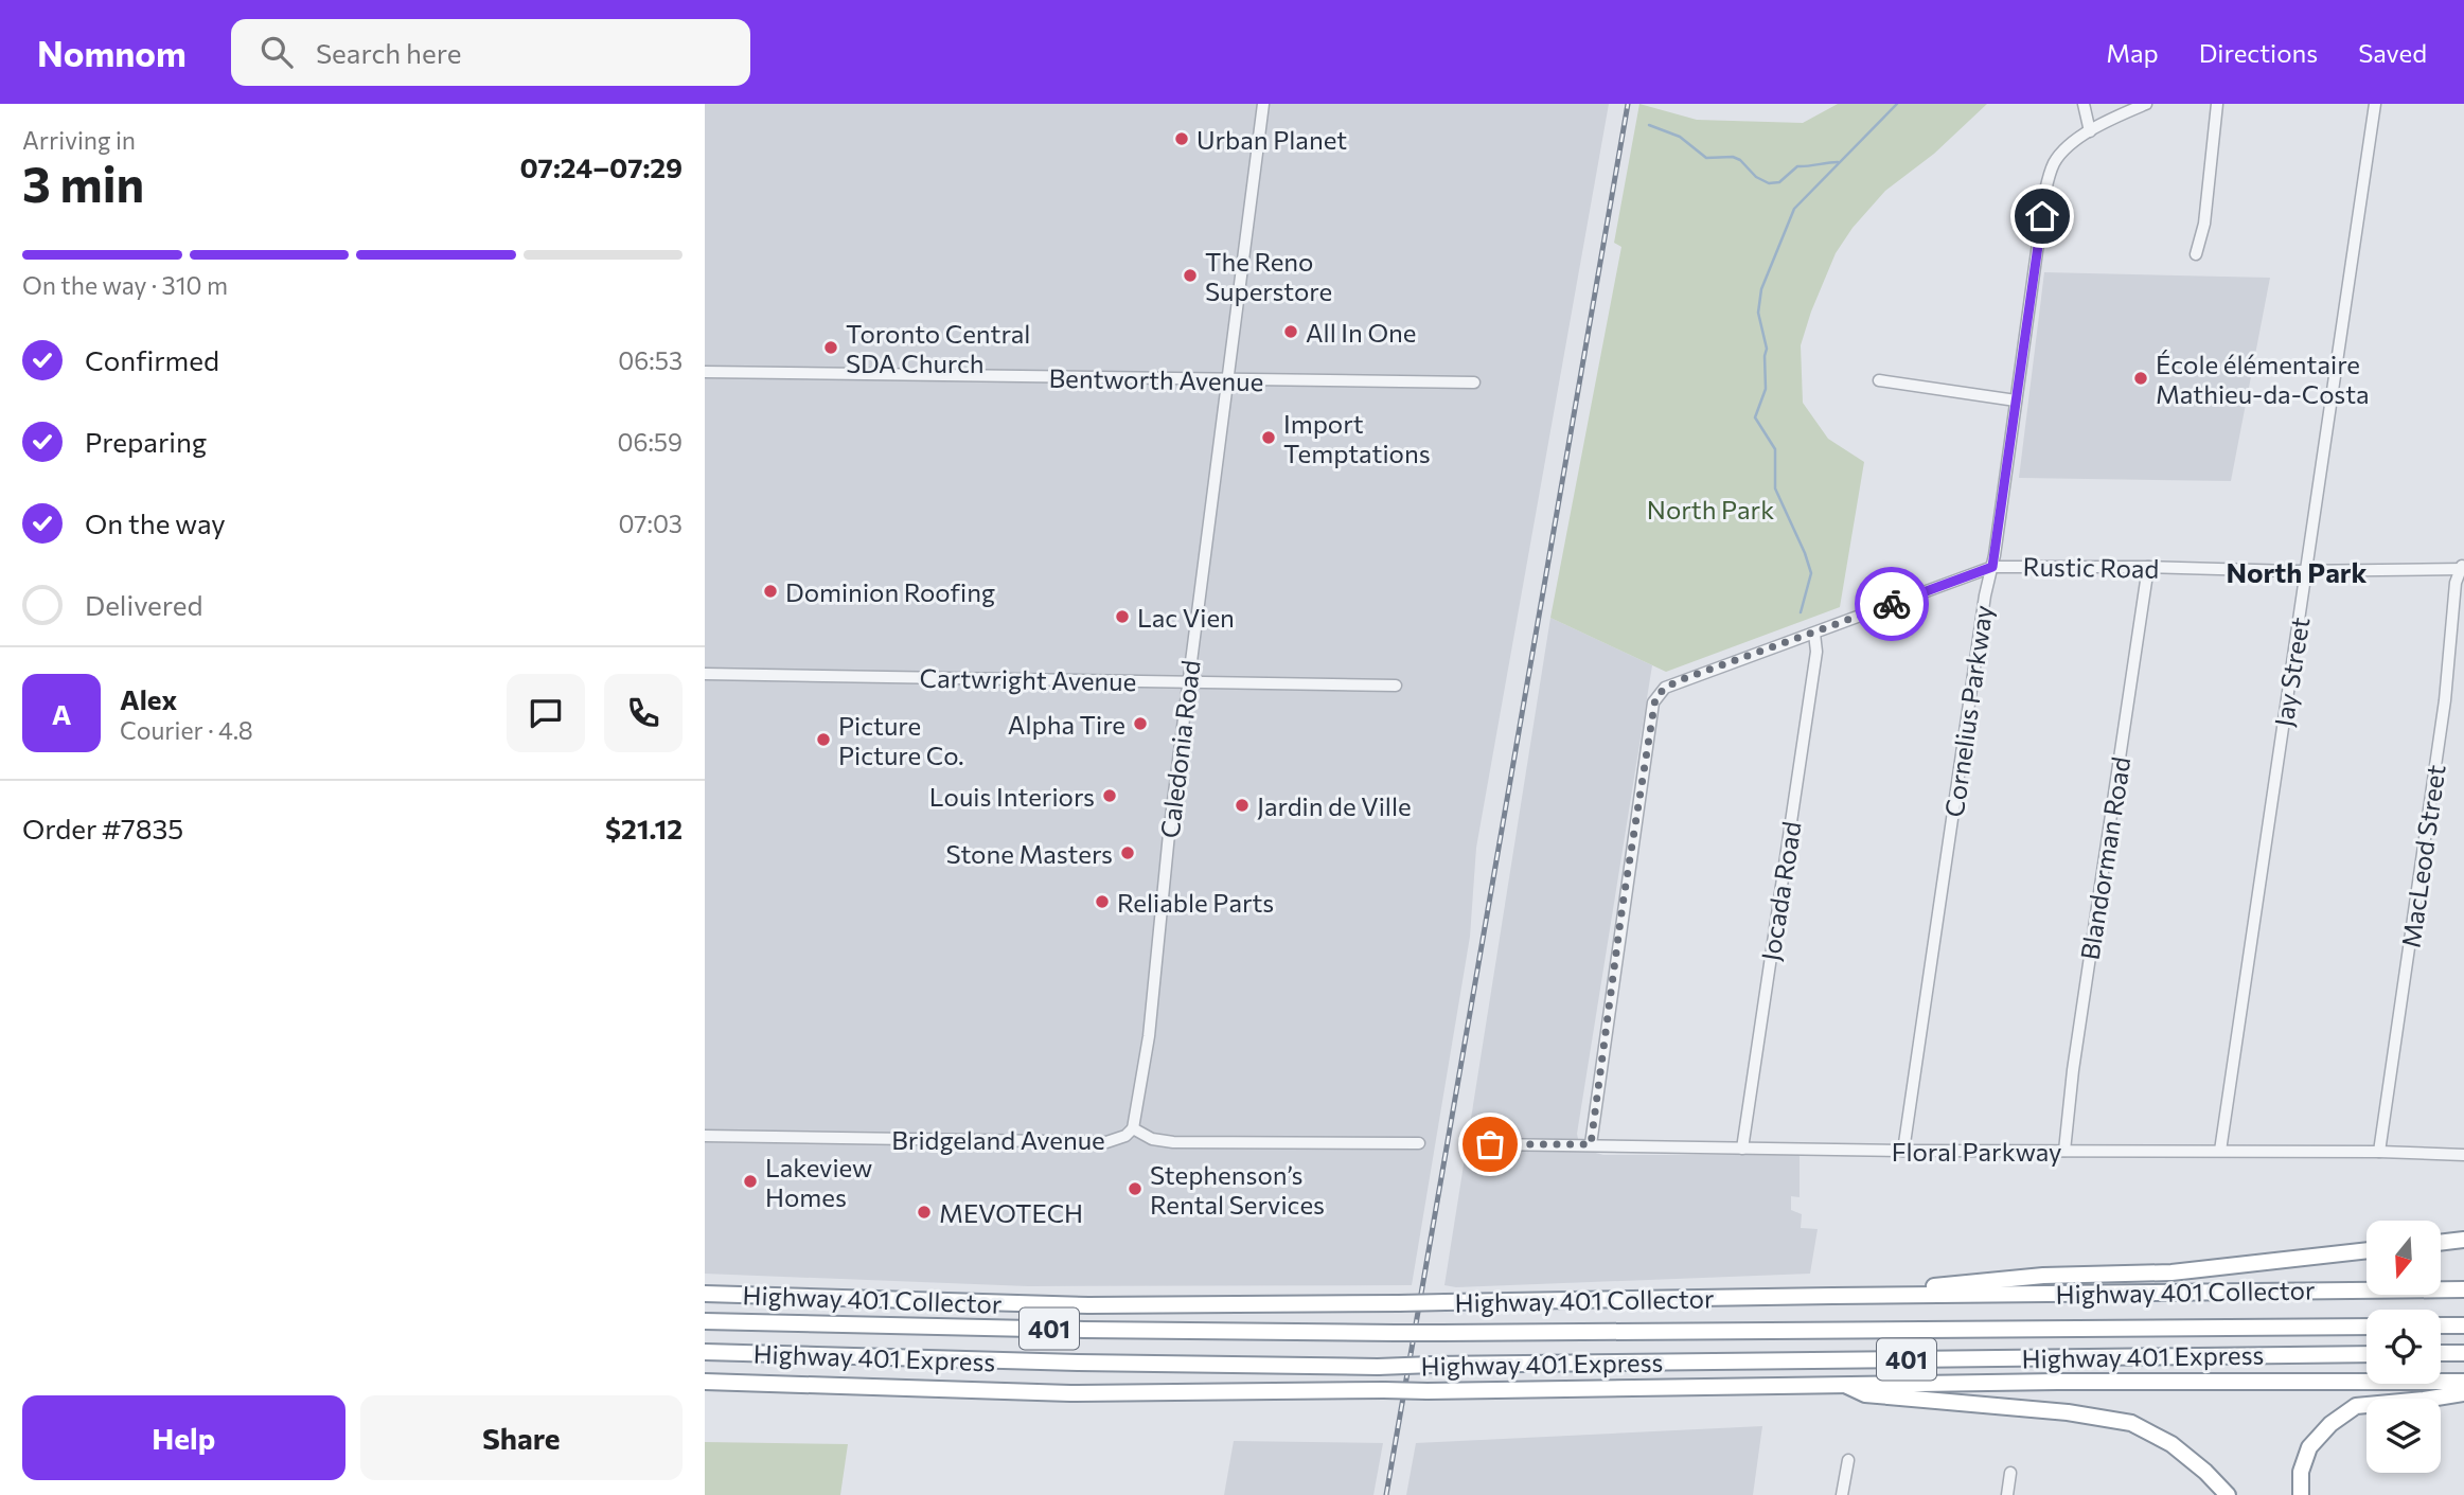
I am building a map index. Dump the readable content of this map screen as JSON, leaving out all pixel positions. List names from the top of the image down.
{
  "streets": {
    "highway": ["Highway 401 Collector", "401", "Highway 401 Express"],
    "street": [
      "Bentworth Avenue",
      "Rustic Road",
      "Jay Street",
      "Cartwright Avenue",
      "Cornelius Parkway",
      "Caledonia Road",
      "MacLeod Street",
      "Blandorman Road",
      "Jocada Road",
      "Bridgeland Avenue",
      "Floral Parkway"
    ]
  },
  "crossings": [
    ["Bentworth Avenue", "Caledonia Road"],
    ["Rustic Road", "Jay Street"],
    ["Rustic Road", "Cornelius Parkway"],
    ["Rustic Road", "MacLeod Street"],
    ["Rustic Road", "Blandorman Road"],
    ["Rustic Road", "Jocada Road"],
    ["Rustic Road", "Floral Parkway"],
    ["Jay Street", "Floral Parkway"],
    ["Cartwright Avenue", "Caledonia Road"],
    ["Cornelius Parkway", "Floral Parkway"],
    ["Caledonia Road", "Bridgeland Avenue"],
    ["MacLeod Street", "Floral Parkway"],
    ["Blandorman Road", "Floral Parkway"],
    ["Jocada Road", "Floral Parkway"]
  ],
  "districts": ["North Park"],
  "parks": ["North Park"],
  "places": [
    "Urban Planet",
    "The Reno Superstore",
    "All In One",
    "Toronto Central SDA Church",
    "École élémentaire Mathieu-da-Costa",
    "Import Temptations",
    "Dominion Roofing",
    "Lac Vien",
    "Alpha Tire",
    "Picture Picture Co.",
    "Louis Interiors",
    "Jardin de Ville",
    "Stone Masters",
    "Reliable Parts",
    "Lakeview Homes",
    "Stephenson’s Rental Services",
    "MEVOTECH"
  ],
  "north": "bottom",
  "page": {
    "header": "Nomnom",
    "search": "Search here",
    "nav": ["Map", "Directions", "Saved"],
    "heading": ["3 min", "Arriving in", "07:24–07:29"],
    "panel": [
      "Alex",
      "Courier · 4.8",
      "Order #7835",
      "$21.12"
    ],
    "bar": "On the way · 310 m",
    "list": [
      ["Confirmed", "06:53"],
      ["Preparing", "06:59"],
      ["On the way", "07:03"],
      "Delivered"
    ],
    "round": "A",
    "buttons": ["Help", "Share"]
  }
}
